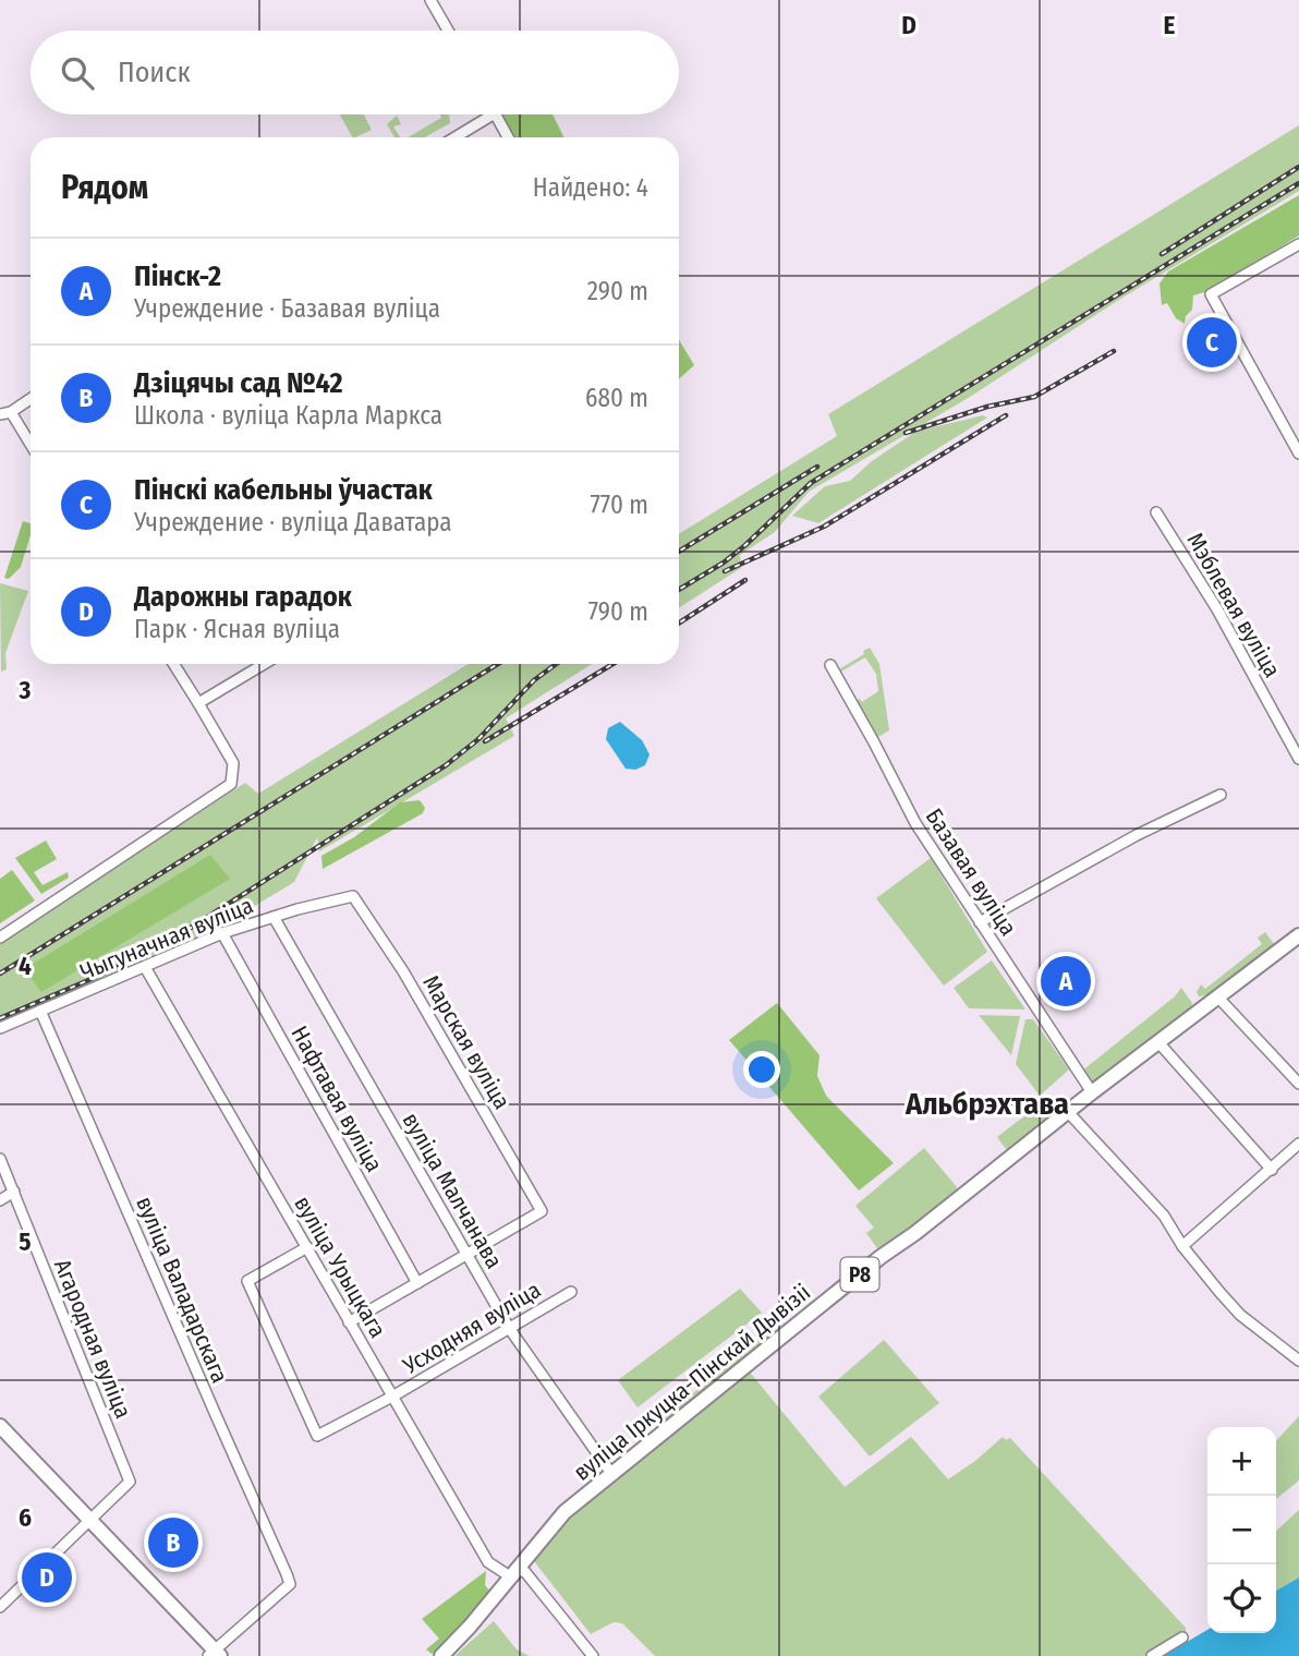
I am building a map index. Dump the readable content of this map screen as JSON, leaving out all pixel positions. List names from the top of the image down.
{
  "streets": {
    "main road": ["Р8", "вуліца Іркуцка-Пінскай Дывізіі"],
    "street": [
      "Мэблевая вуліца",
      "Базавая вуліца",
      "Чыгуначная вуліца",
      "Марская вуліца",
      "Нафтавая вуліца",
      "вуліца Малчанава",
      "вуліца Урыцкага",
      "вуліца Валадарскага",
      "Усходняя вуліца",
      "Агародная вуліца"
    ]
  },
  "crossings": [
    ["Базавая вуліца", "вуліца Іркуцка-Пінскай Дывізіі"],
    ["Чыгуначная вуліца", "Марская вуліца"],
    ["Чыгуначная вуліца", "Нафтавая вуліца"],
    ["Чыгуначная вуліца", "вуліца Малчанава"],
    ["Чыгуначная вуліца", "вуліца Урыцкага"],
    ["Чыгуначная вуліца", "вуліца Валадарскага"],
    ["Марская вуліца", "вуліца Малчанава"],
    ["вуліца Малчанава", "Усходняя вуліца"],
    ["вуліца Малчанава", "вуліца Іркуцка-Пінскай Дывізіі"],
    ["вуліца Урыцкага", "Усходняя вуліца"],
    ["вуліца Урыцкага", "вуліца Іркуцка-Пінскай Дывізіі"]
  ],
  "districts": ["Альбрэхтава"],
  "page": {
    "search": "Поиск",
    "heading": ["Рядом", "Найдено: 4"],
    "list": [
      {
        "mark": "A",
        "name": "Пінск-2",
        "note": "Учреждение · Базавая вуліца",
        "value": "290 m"
      },
      {
        "mark": "B",
        "name": "Дзіцячы сад №42",
        "note": "Школа · вуліца Карла Маркса",
        "value": "680 m"
      },
      {
        "mark": "C",
        "name": "Пінскі кабельны ўчастак",
        "note": "Учреждение · вуліца Даватара",
        "value": "770 m"
      },
      {
        "mark": "D",
        "name": "Дарожны гарадок",
        "note": "Парк · Ясная вуліца",
        "value": "790 m"
      }
    ],
    "pins": [
      "C",
      "A",
      "B",
      "D"
    ],
    "map_buttons": ["+", "−"]
  },
  "grid": {
    "columns": ["D", "E"],
    "rows": [
      "3",
      "4",
      "5",
      "6"
    ]
  }
}
